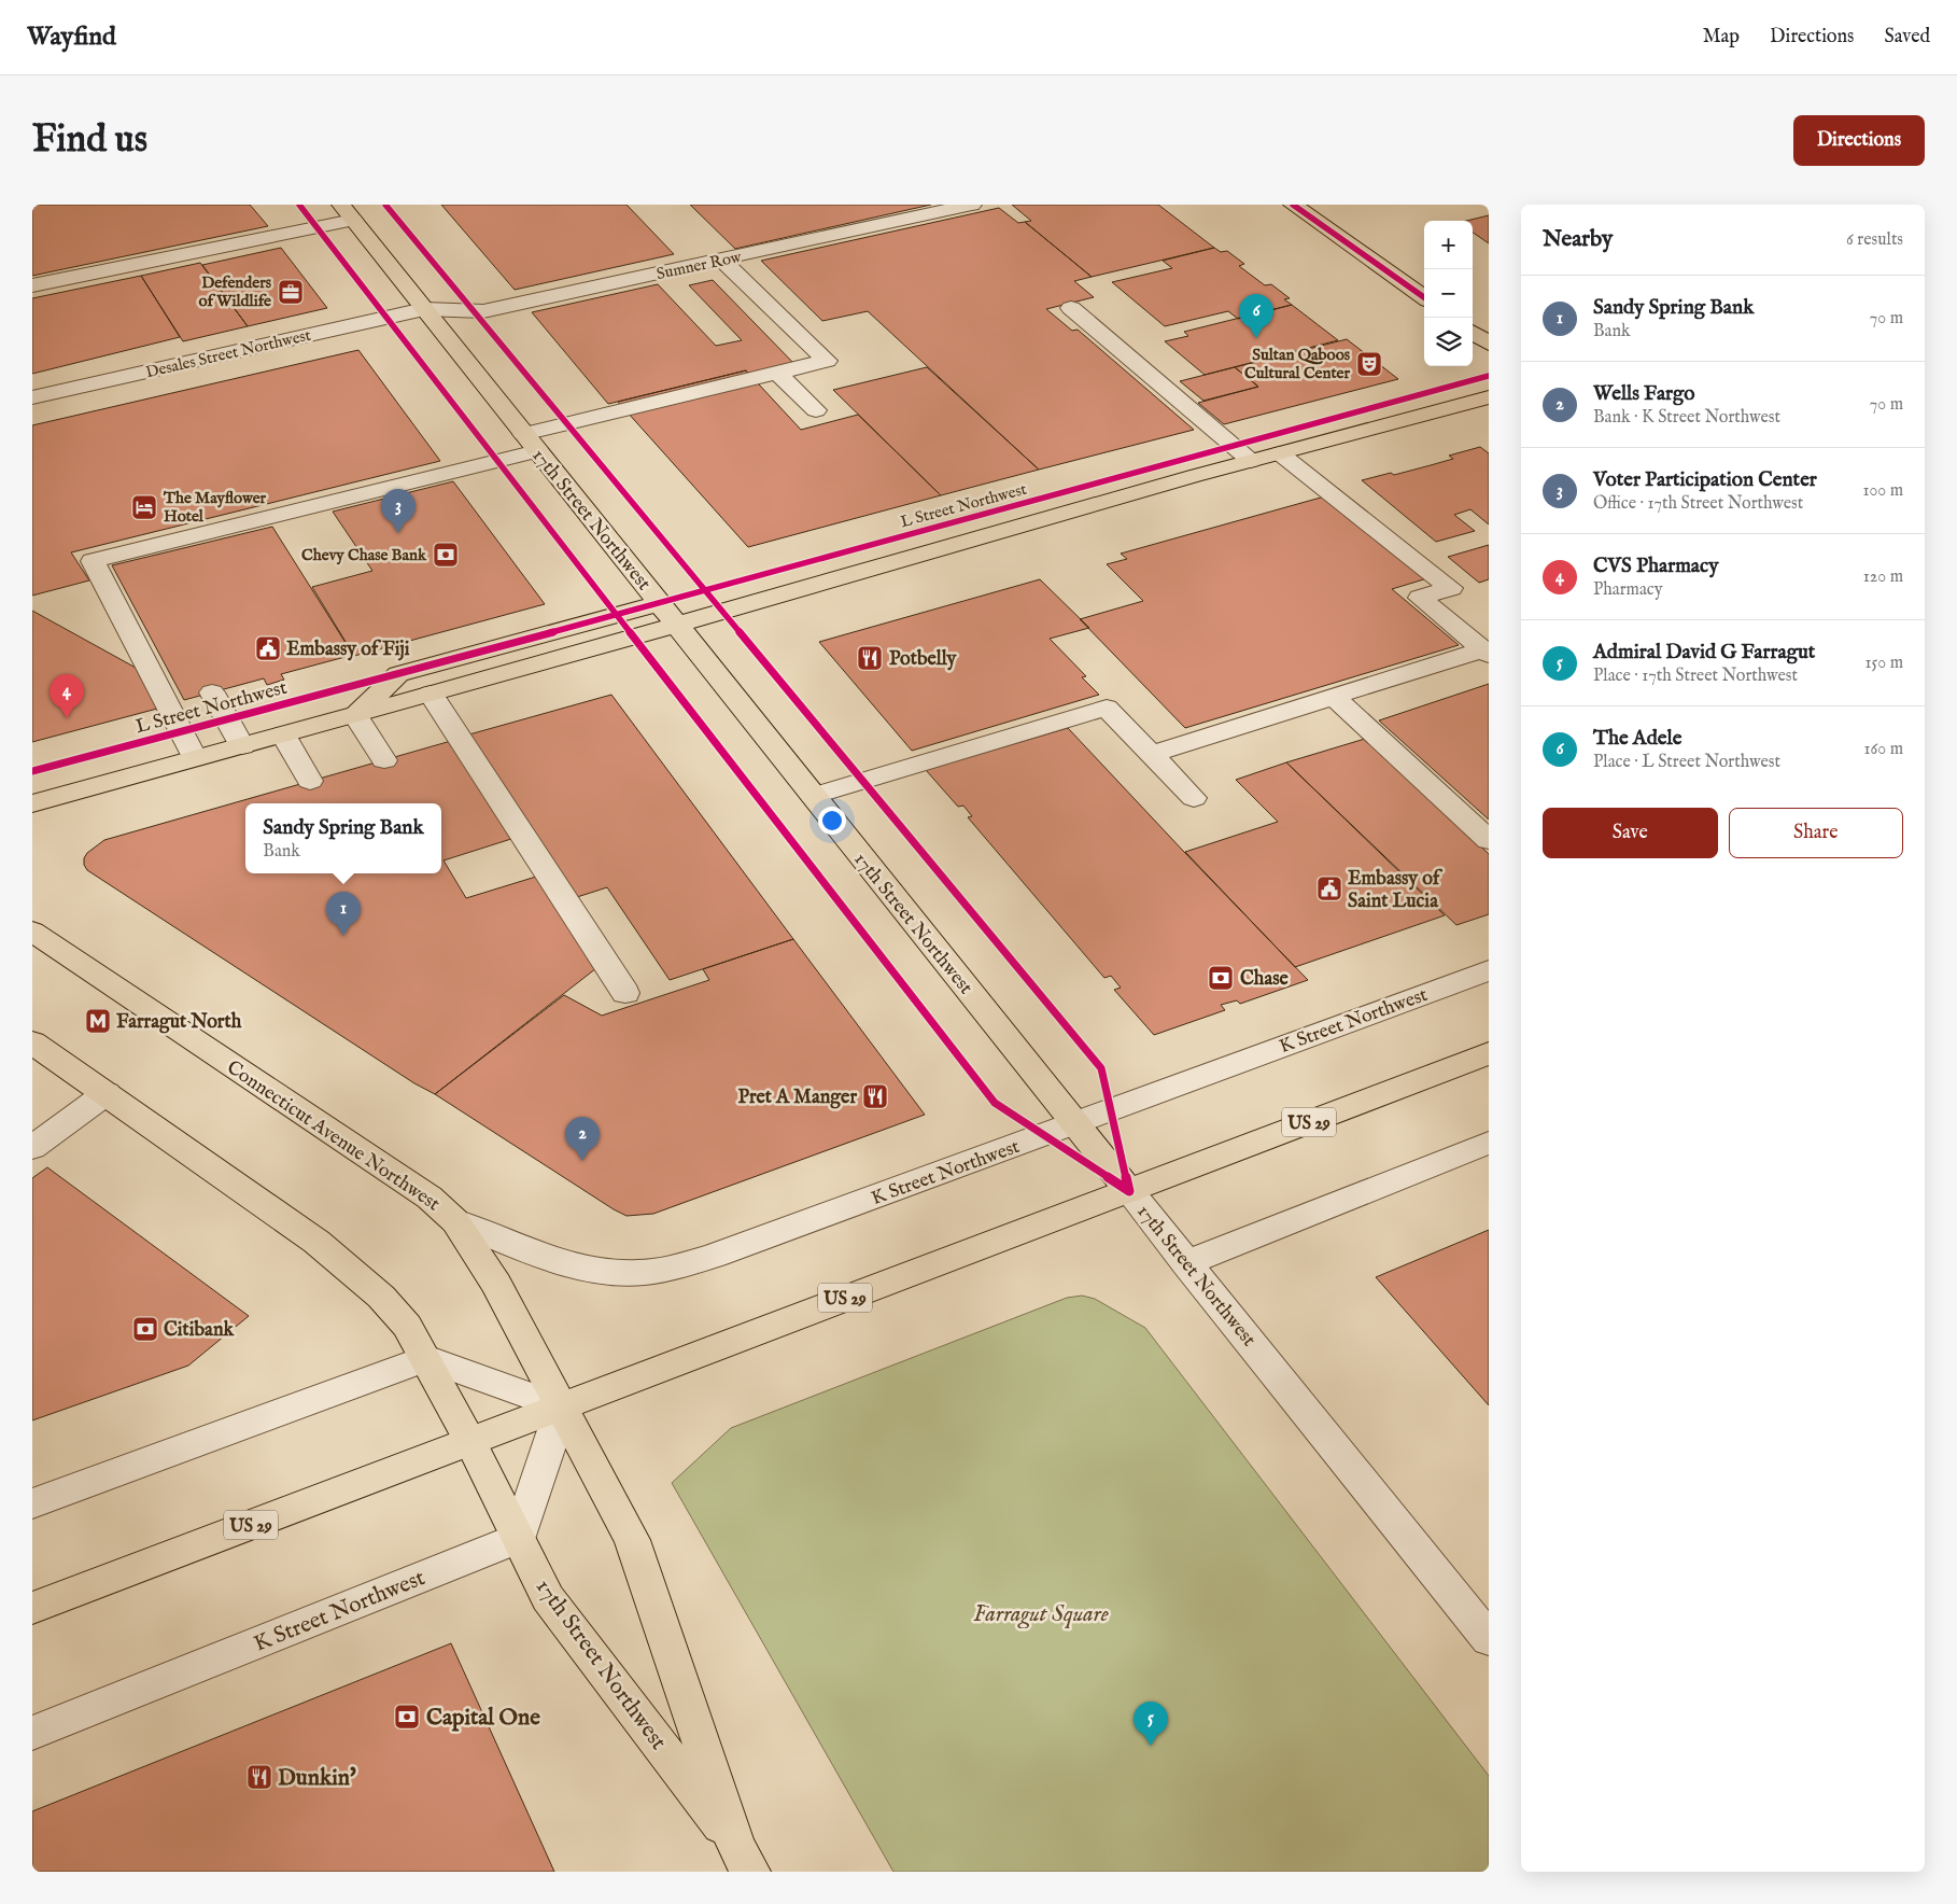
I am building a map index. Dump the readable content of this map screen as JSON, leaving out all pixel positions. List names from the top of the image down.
{
  "streets": {
    "main road": [
      "L Street Northwest",
      "17th Street Northwest",
      "US 29",
      "Connecticut Avenue Northwest"
    ],
    "street": ["Sumner Row", "Desales Street Northwest", "K Street Northwest"]
  },
  "crossings": [
    ["Sumner Row", "Desales Street Northwest"],
    ["Sumner Row", "17th Street Northwest"],
    ["Desales Street Northwest", "17th Street Northwest"],
    ["L Street Northwest", "17th Street Northwest"],
    ["17th Street Northwest", "K Street Northwest"],
    ["17th Street Northwest", "US 29"],
    ["17th Street Northwest", "Connecticut Avenue Northwest"],
    ["K Street Northwest", "Connecticut Avenue Northwest"],
    ["US 29", "Connecticut Avenue Northwest"]
  ],
  "parks": ["Farragut Square"],
  "places": {
    "office": ["Defenders of Wildlife"],
    "theatre": ["Sultan Qaboos Cultural Center"],
    "hotel": ["The Mayflower Hotel"],
    "bank": [
      "Chevy Chase Bank",
      "Chase",
      "Citibank",
      "Capital One"
    ],
    "public building": ["Embassy of Fiji", "Embassy of Saint Lucia"],
    "restaurant": ["Potbelly", "Pret A Manger", "Dunkin'"],
    "metro station": ["Farragut North"]
  },
  "page": {
    "header": "Wayfind",
    "nav": ["Map", "Directions", "Saved"],
    "buttons": [
      "Directions",
      ["Save", "Share"]
    ],
    "title": "Find us",
    "heading": ["Nearby", "6 results"],
    "map_buttons": ["+", "−"],
    "list": [
      {
        "mark": "1",
        "name": "Sandy Spring Bank",
        "note": "Bank",
        "value": "70 m"
      },
      {
        "mark": "2",
        "name": "Wells Fargo",
        "note": "Bank · K Street Northwest",
        "value": "70 m"
      },
      {
        "mark": "3",
        "name": "Voter Participation Center",
        "note": "Office · 17th Street Northwest",
        "value": "100 m"
      },
      {
        "mark": "4",
        "name": "CVS Pharmacy",
        "note": "Pharmacy",
        "value": "120 m"
      },
      {
        "mark": "5",
        "name": "Admiral David G Farragut",
        "note": "Place · 17th Street Northwest",
        "value": "150 m"
      },
      {
        "mark": "6",
        "name": "The Adele",
        "note": "Place · L Street Northwest",
        "value": "160 m"
      }
    ],
    "pins": [
      "6",
      "3",
      "4",
      "1",
      "2",
      "5"
    ],
    "popup": ["Sandy Spring Bank", "Bank"]
  }
}
